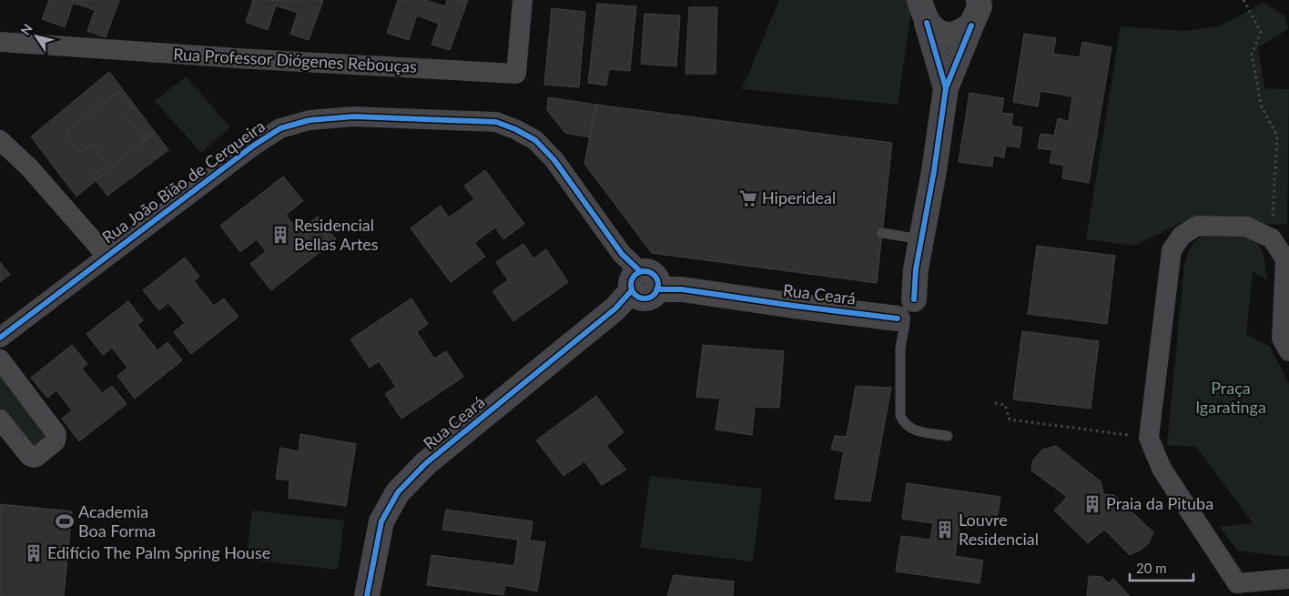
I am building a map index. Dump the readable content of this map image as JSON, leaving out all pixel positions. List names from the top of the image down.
{
  "streets": {
    "street": ["Rua Professor Diógenes Rebouças", "Rua João Bião de Cerqueira", "Rua Ceará"]
  },
  "crossings": [
    ["Rua João Bião de Cerqueira", "Rua Ceará"]
  ],
  "parks": ["Praça Igaratinga"],
  "places": {
    "supermarket": ["Hiperideal"],
    "building": [
      "Residencial Bellas Artes",
      "Praia da Pituba",
      "Louvre Residencial",
      "Edifício The Palm Spring House"
    ],
    "sports": ["Academia Boa Forma"]
  },
  "scale_bar": "20 m",
  "north": "top left"
}
